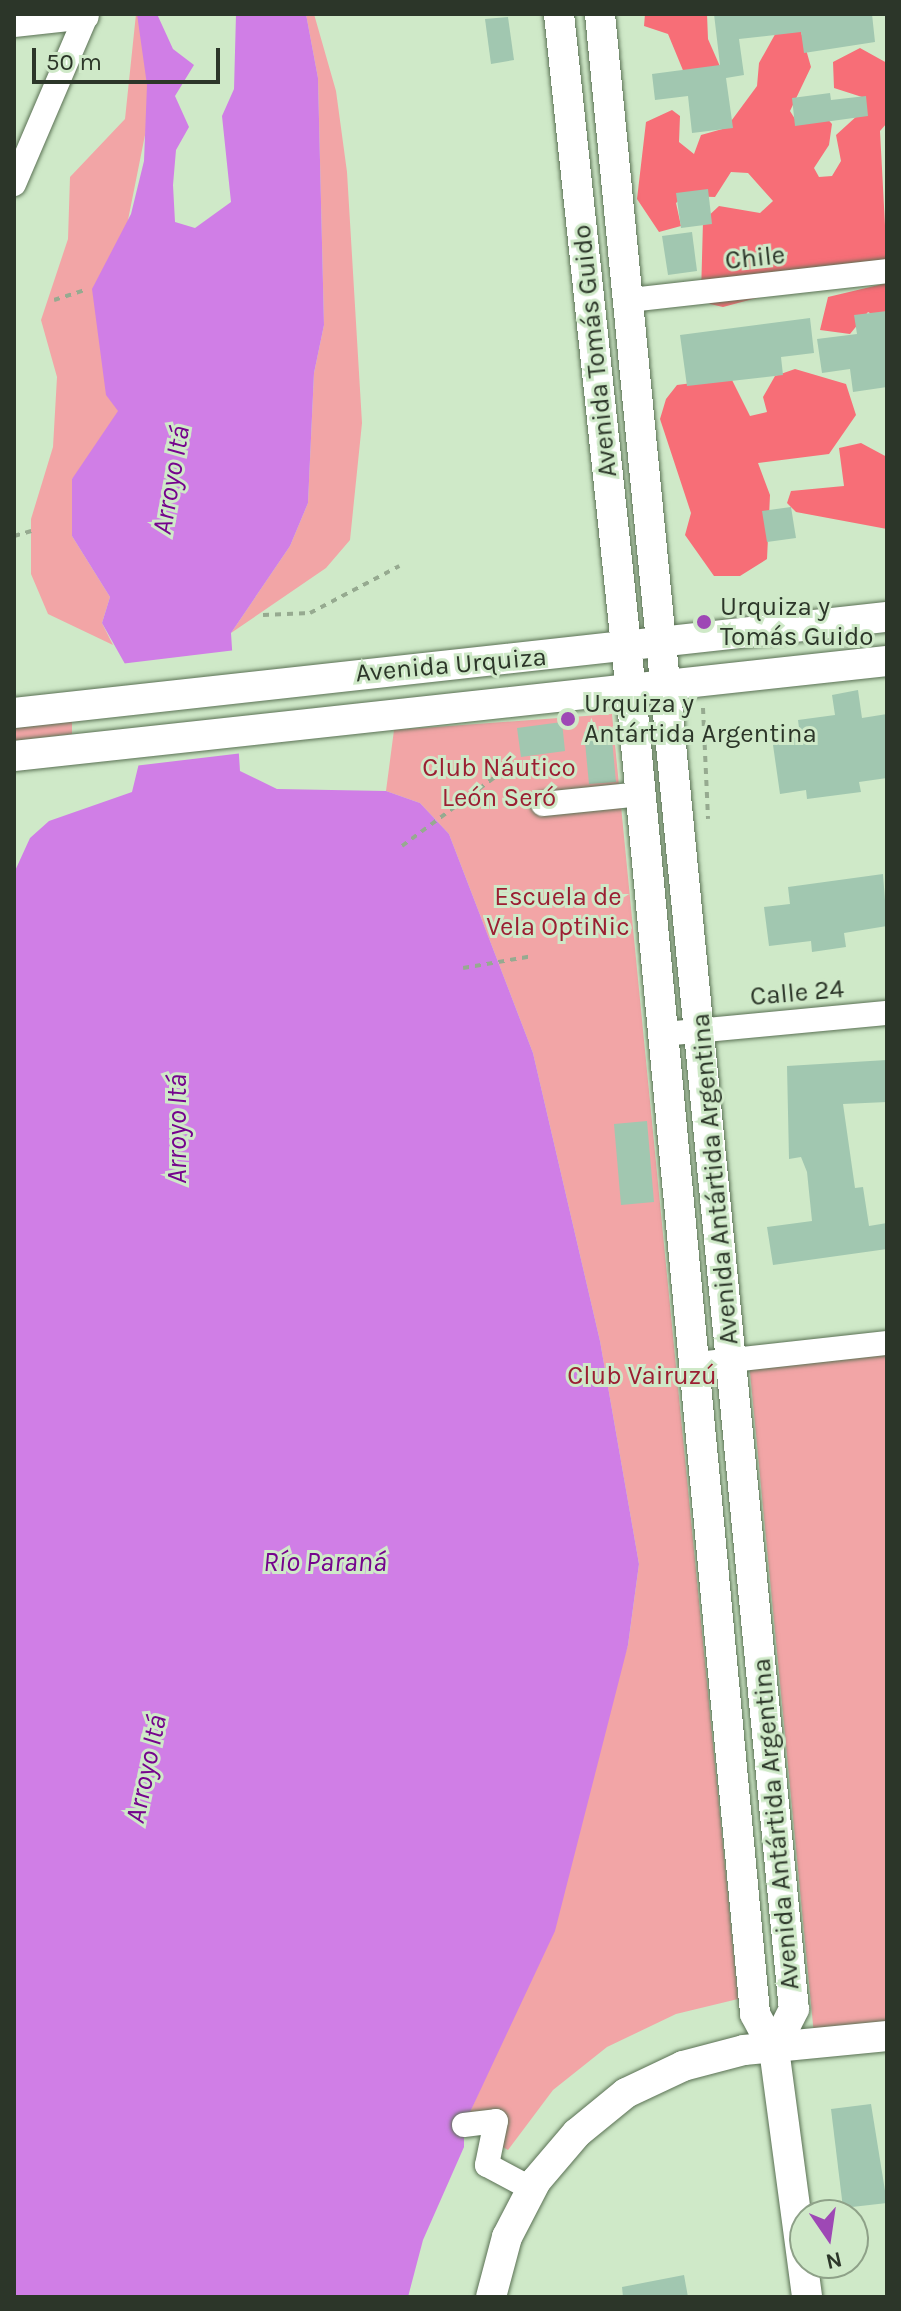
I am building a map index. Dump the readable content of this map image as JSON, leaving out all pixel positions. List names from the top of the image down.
{
  "streets": {
    "main road": ["Avenida Tomás Guido", "Avenida Urquiza", "Avenida Antártida Argentina"],
    "street": ["Chile", "Calle 24"]
  },
  "crossings": [
    ["Chile", "Avenida Tomás Guido"],
    ["Avenida Tomás Guido", "Avenida Urquiza"],
    ["Avenida Tomás Guido", "Avenida Antártida Argentina"],
    ["Avenida Urquiza", "Avenida Antártida Argentina"],
    ["Calle 24", "Avenida Antártida Argentina"]
  ],
  "water": ["Arroyo Itá", "Río Paraná"],
  "parks": ["Club Náutico León Seró", "Escuela de Vela OptiNic", "Club Vairuzú"],
  "places": ["Urquiza y Tomás Guido", "Urquiza y Antártida Argentina"],
  "scale_bar": "50 m",
  "north": "bottom"
}
